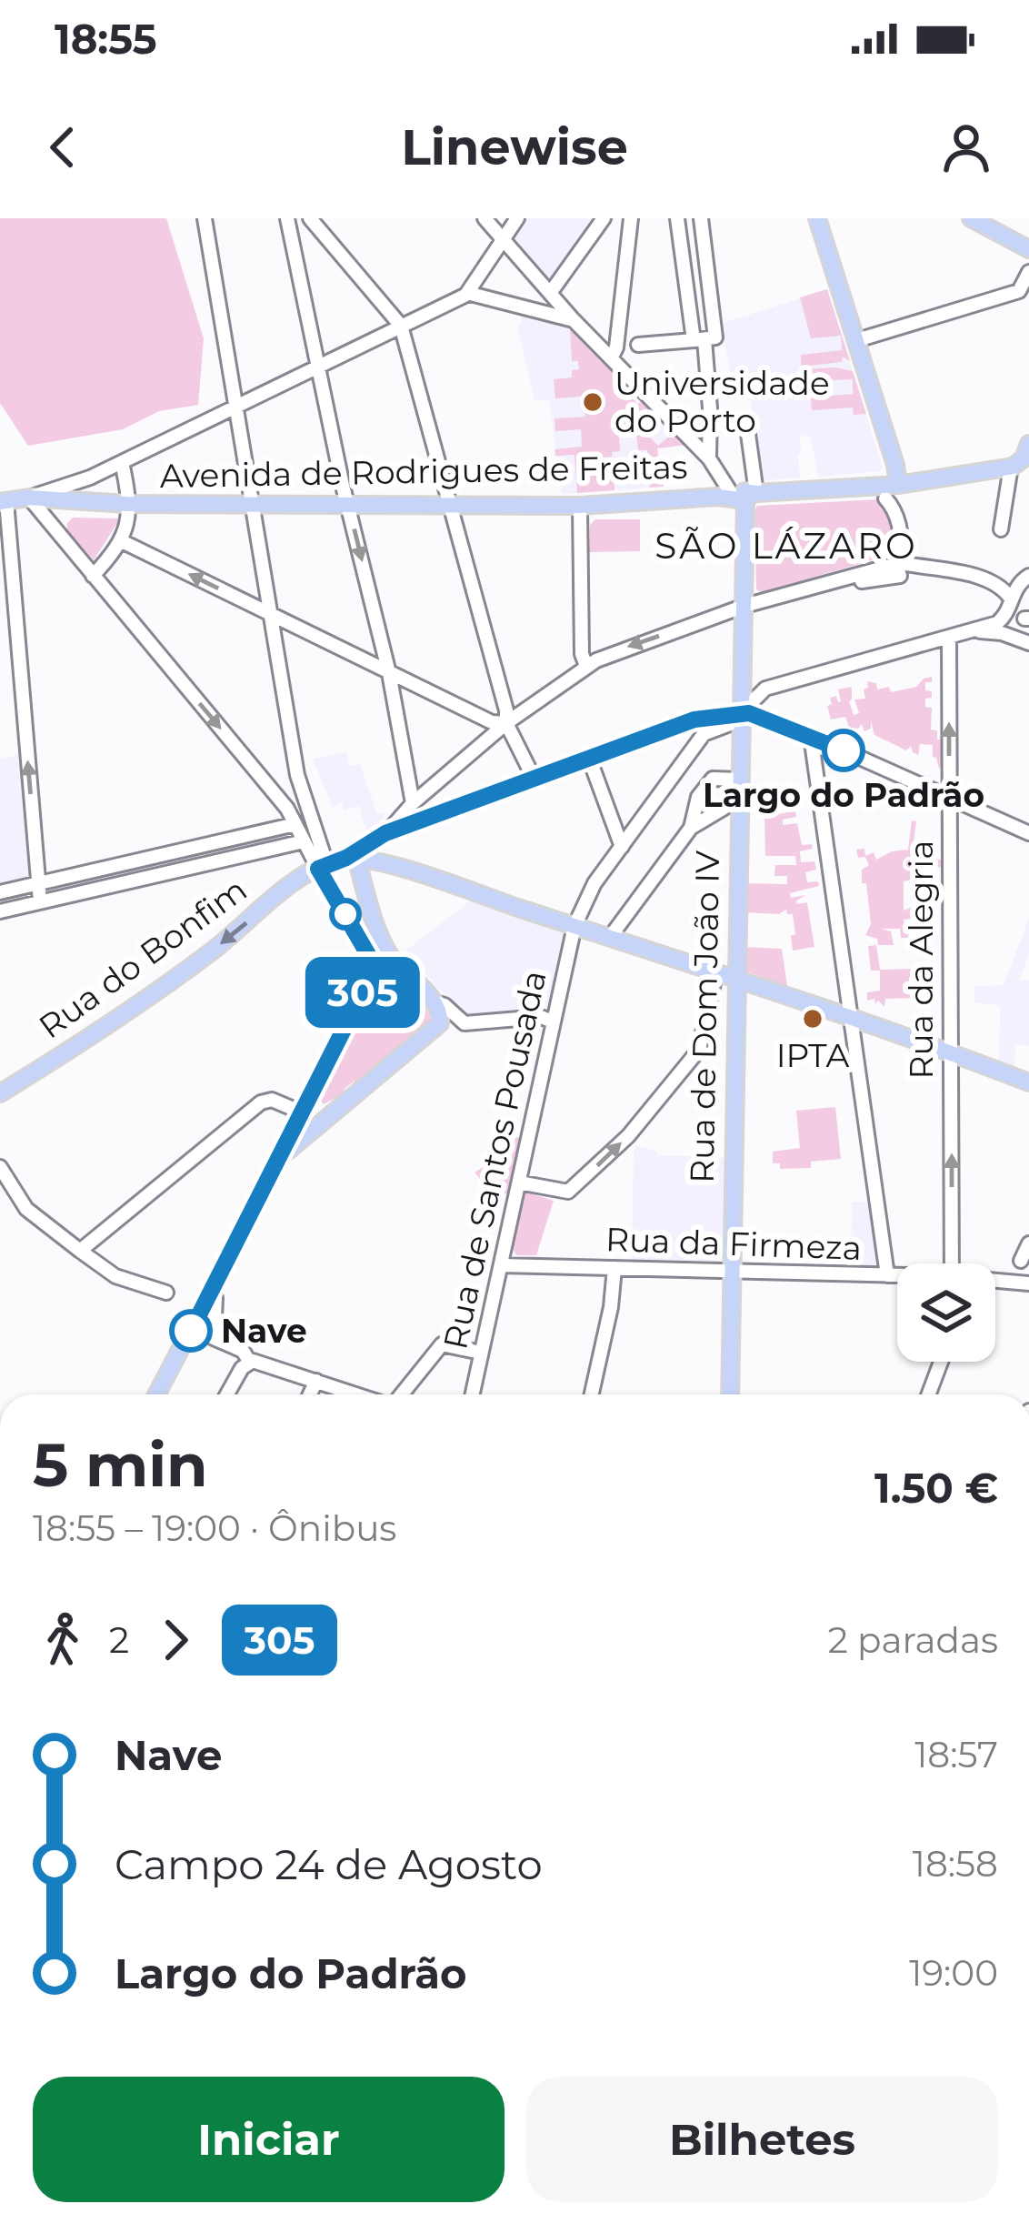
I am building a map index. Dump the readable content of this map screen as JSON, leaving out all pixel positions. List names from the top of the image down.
{
  "streets": {
    "main road": ["Avenida de Rodrigues de Freitas", "Rua do Bonfim", "Rua de Dom João IV"],
    "street": ["Rua da Alegria", "Rua de Santos Pousada", "Rua da Firmeza"]
  },
  "crossings": [
    ["Avenida de Rodrigues de Freitas", "Rua de Dom João IV"],
    ["Rua de Dom João IV", "Rua da Firmeza"],
    ["Rua de Santos Pousada", "Rua da Firmeza"]
  ],
  "one_way": ["Rua do Bonfim"],
  "districts": ["SÃO LÁZARO"],
  "places": [
    "Universidade do Porto",
    "Largo do Padrão",
    "IPTA",
    "Nave"
  ],
  "lines": ["bus line 305"],
  "page": {
    "status": "18:55",
    "header": "Linewise",
    "on_map": "305",
    "heading": ["5 min", "18:55 – 19:00 · Ônibus", "1.50 €"],
    "legs": ["2", "305", "2 paradas"],
    "list": [
      {
        "name": "Nave",
        "value": "18:57"
      },
      {
        "name": "Campo 24 de Agosto",
        "value": "18:58"
      },
      {
        "name": "Largo do Padrão",
        "value": "19:00"
      }
    ],
    "buttons": ["Iniciar", "Bilhetes"]
  }
}
